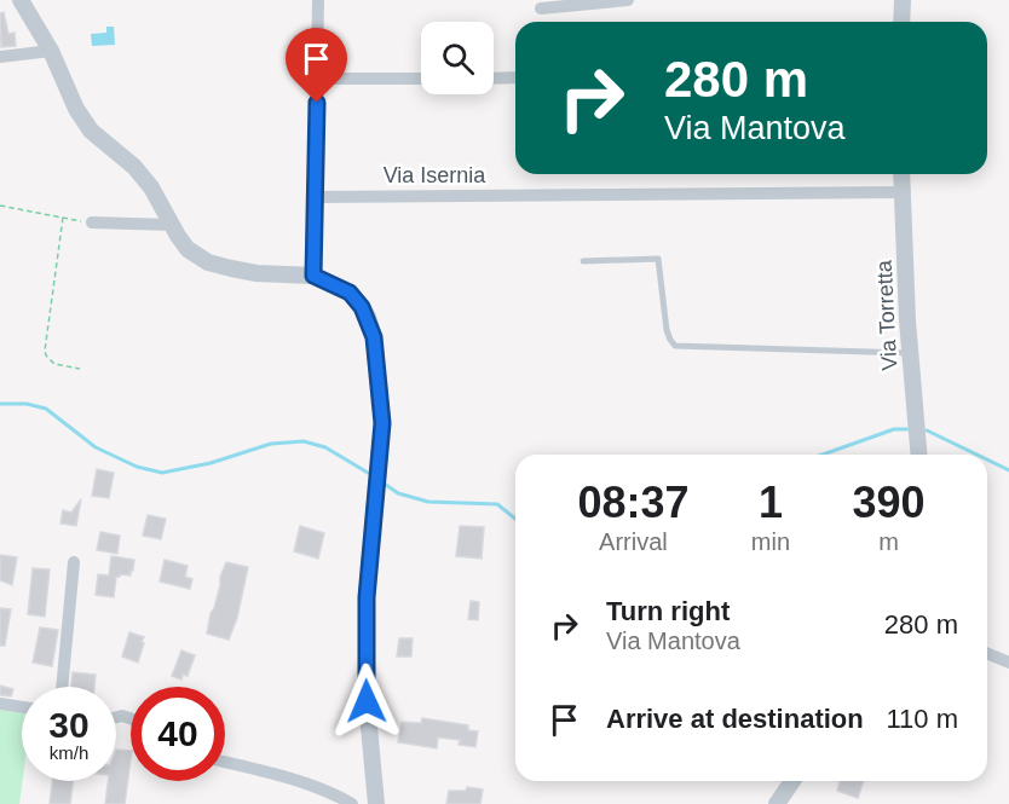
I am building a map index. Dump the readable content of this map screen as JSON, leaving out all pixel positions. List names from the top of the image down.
{
  "streets": {
    "street": ["Via Isernia", "Via Torretta"]
  },
  "crossings": [
    ["Via Isernia", "Via Torretta"]
  ],
  "page": {
    "turn": ["280 m", "Via Mantova"],
    "eta": [
      "08:37",
      "Arrival",
      "1",
      "min",
      "390",
      "m"
    ],
    "list": [
      {
        "name": "Turn right",
        "note": "Via Mantova",
        "value": "280 m"
      },
      {
        "name": "Arrive at destination",
        "value": "110 m"
      }
    ],
    "speed": "30 km/h",
    "limit": "40"
  }
}
